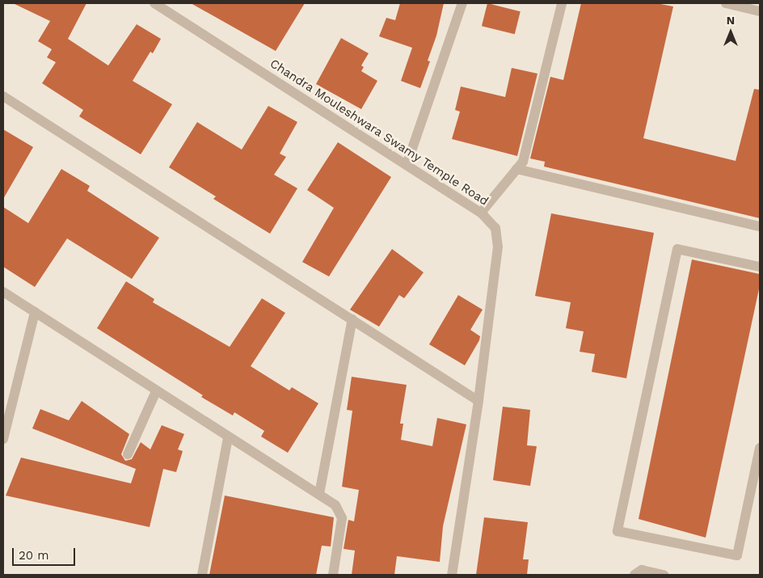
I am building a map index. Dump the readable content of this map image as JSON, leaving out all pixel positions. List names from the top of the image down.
{
  "streets": {
    "street": ["Chandra Mouleshwara Swamy Temple Road"]
  },
  "scale_bar": "20 m",
  "north": "top"
}
